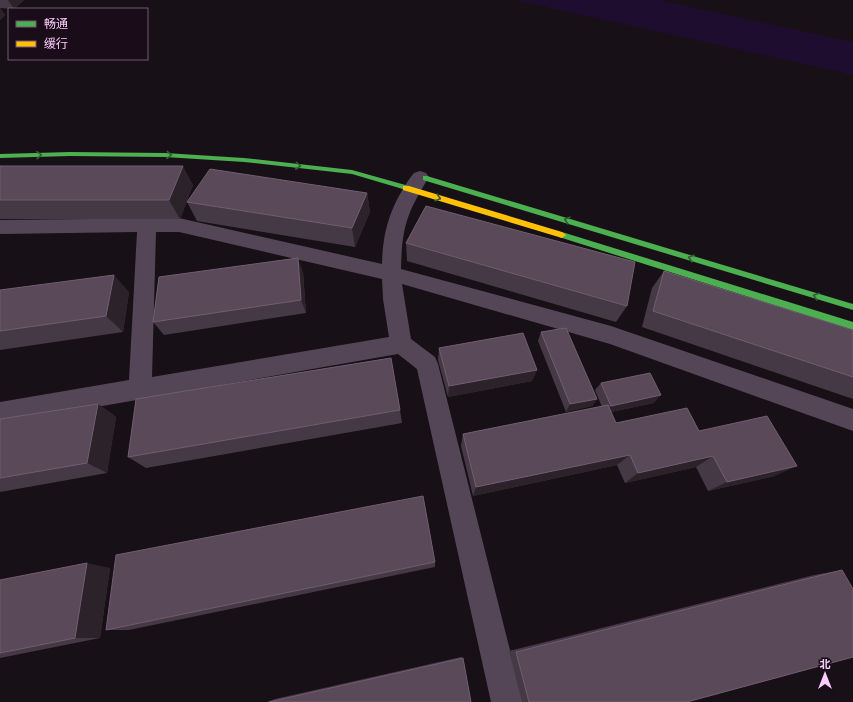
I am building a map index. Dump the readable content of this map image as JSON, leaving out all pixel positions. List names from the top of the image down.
{
  "legend": ["畅通", "缓行"],
  "north": "top"
}
